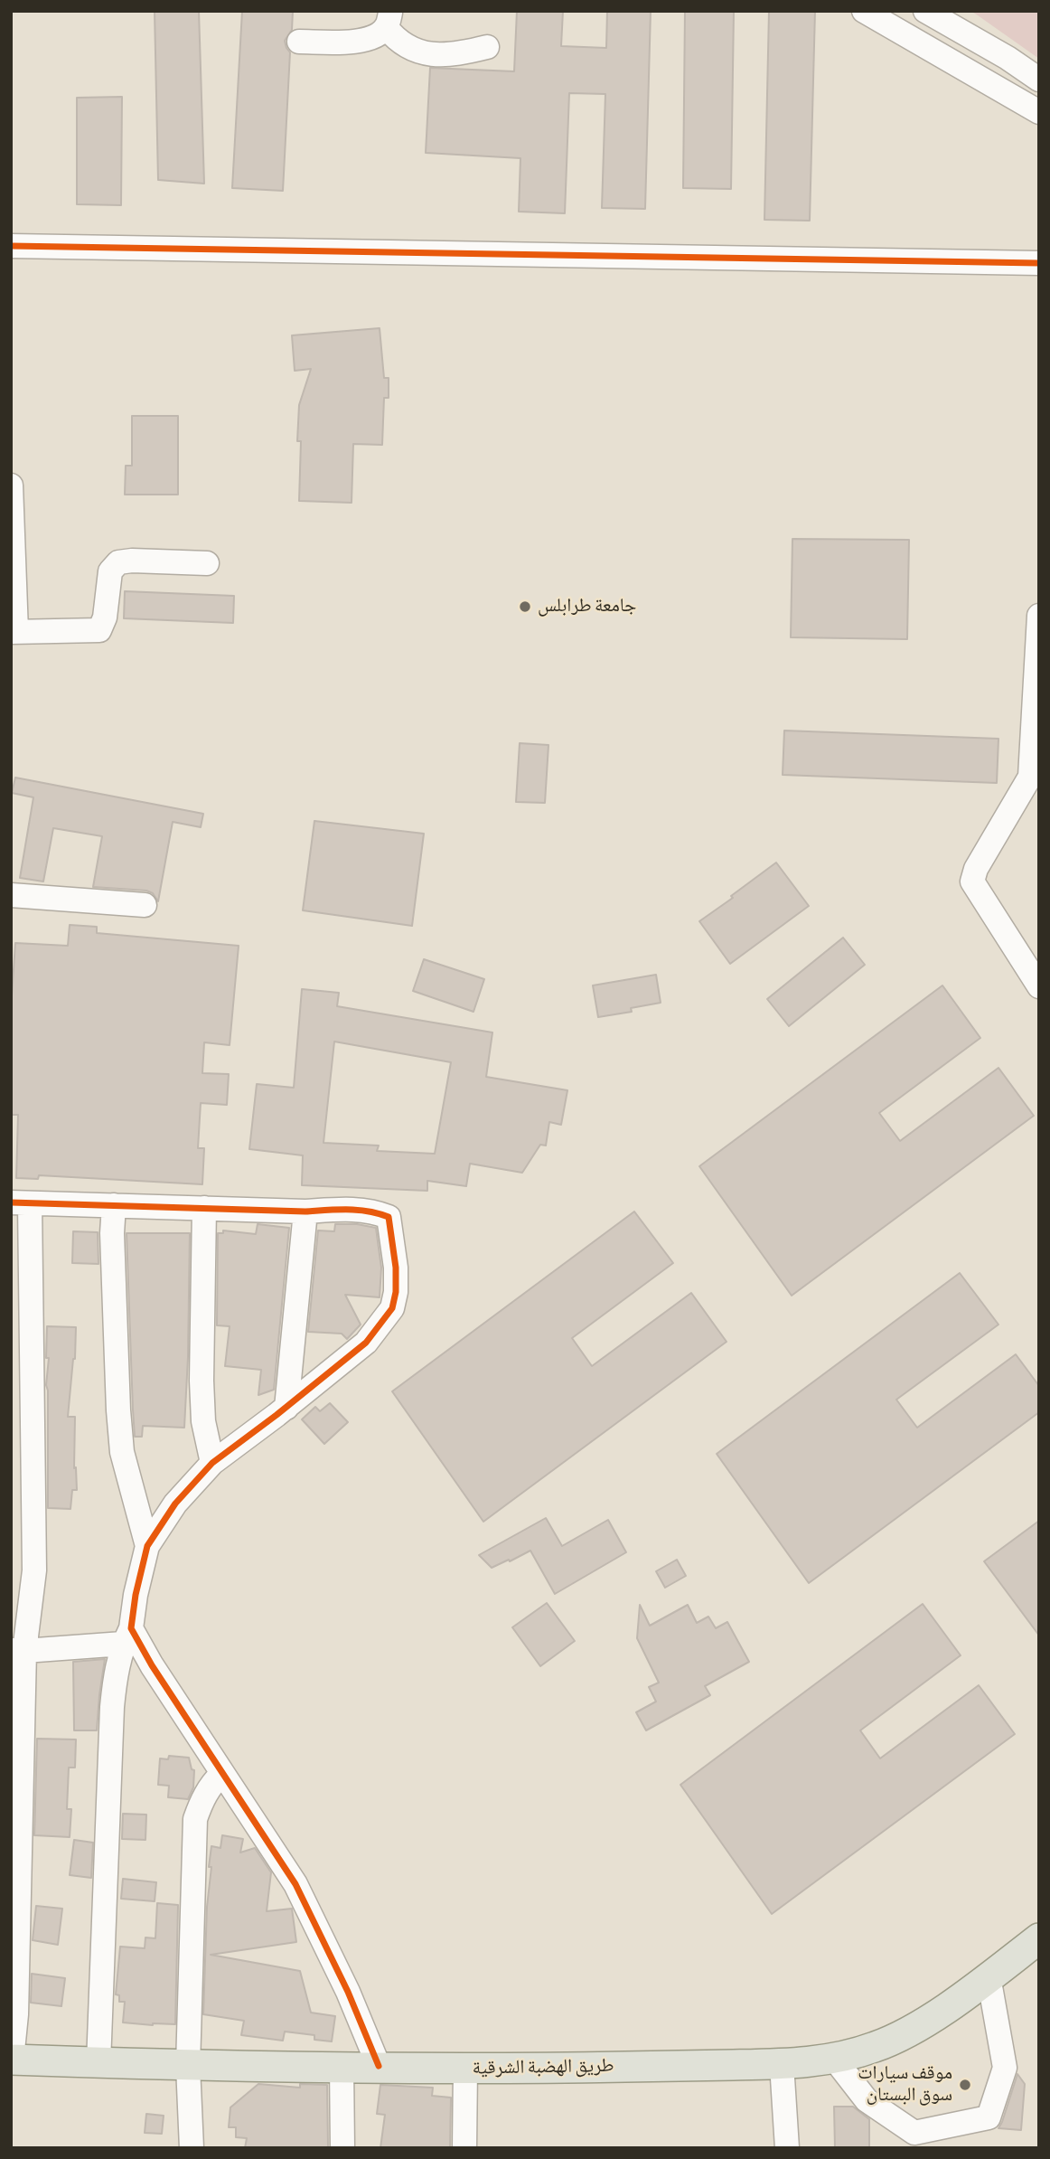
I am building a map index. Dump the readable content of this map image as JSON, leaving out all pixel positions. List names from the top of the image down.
{
  "streets": {
    "main road": ["طريق الهضبة الشرقية"]
  },
  "places": ["جامعة طرابلس", "موقف سيارات سوق البستان"]
}
